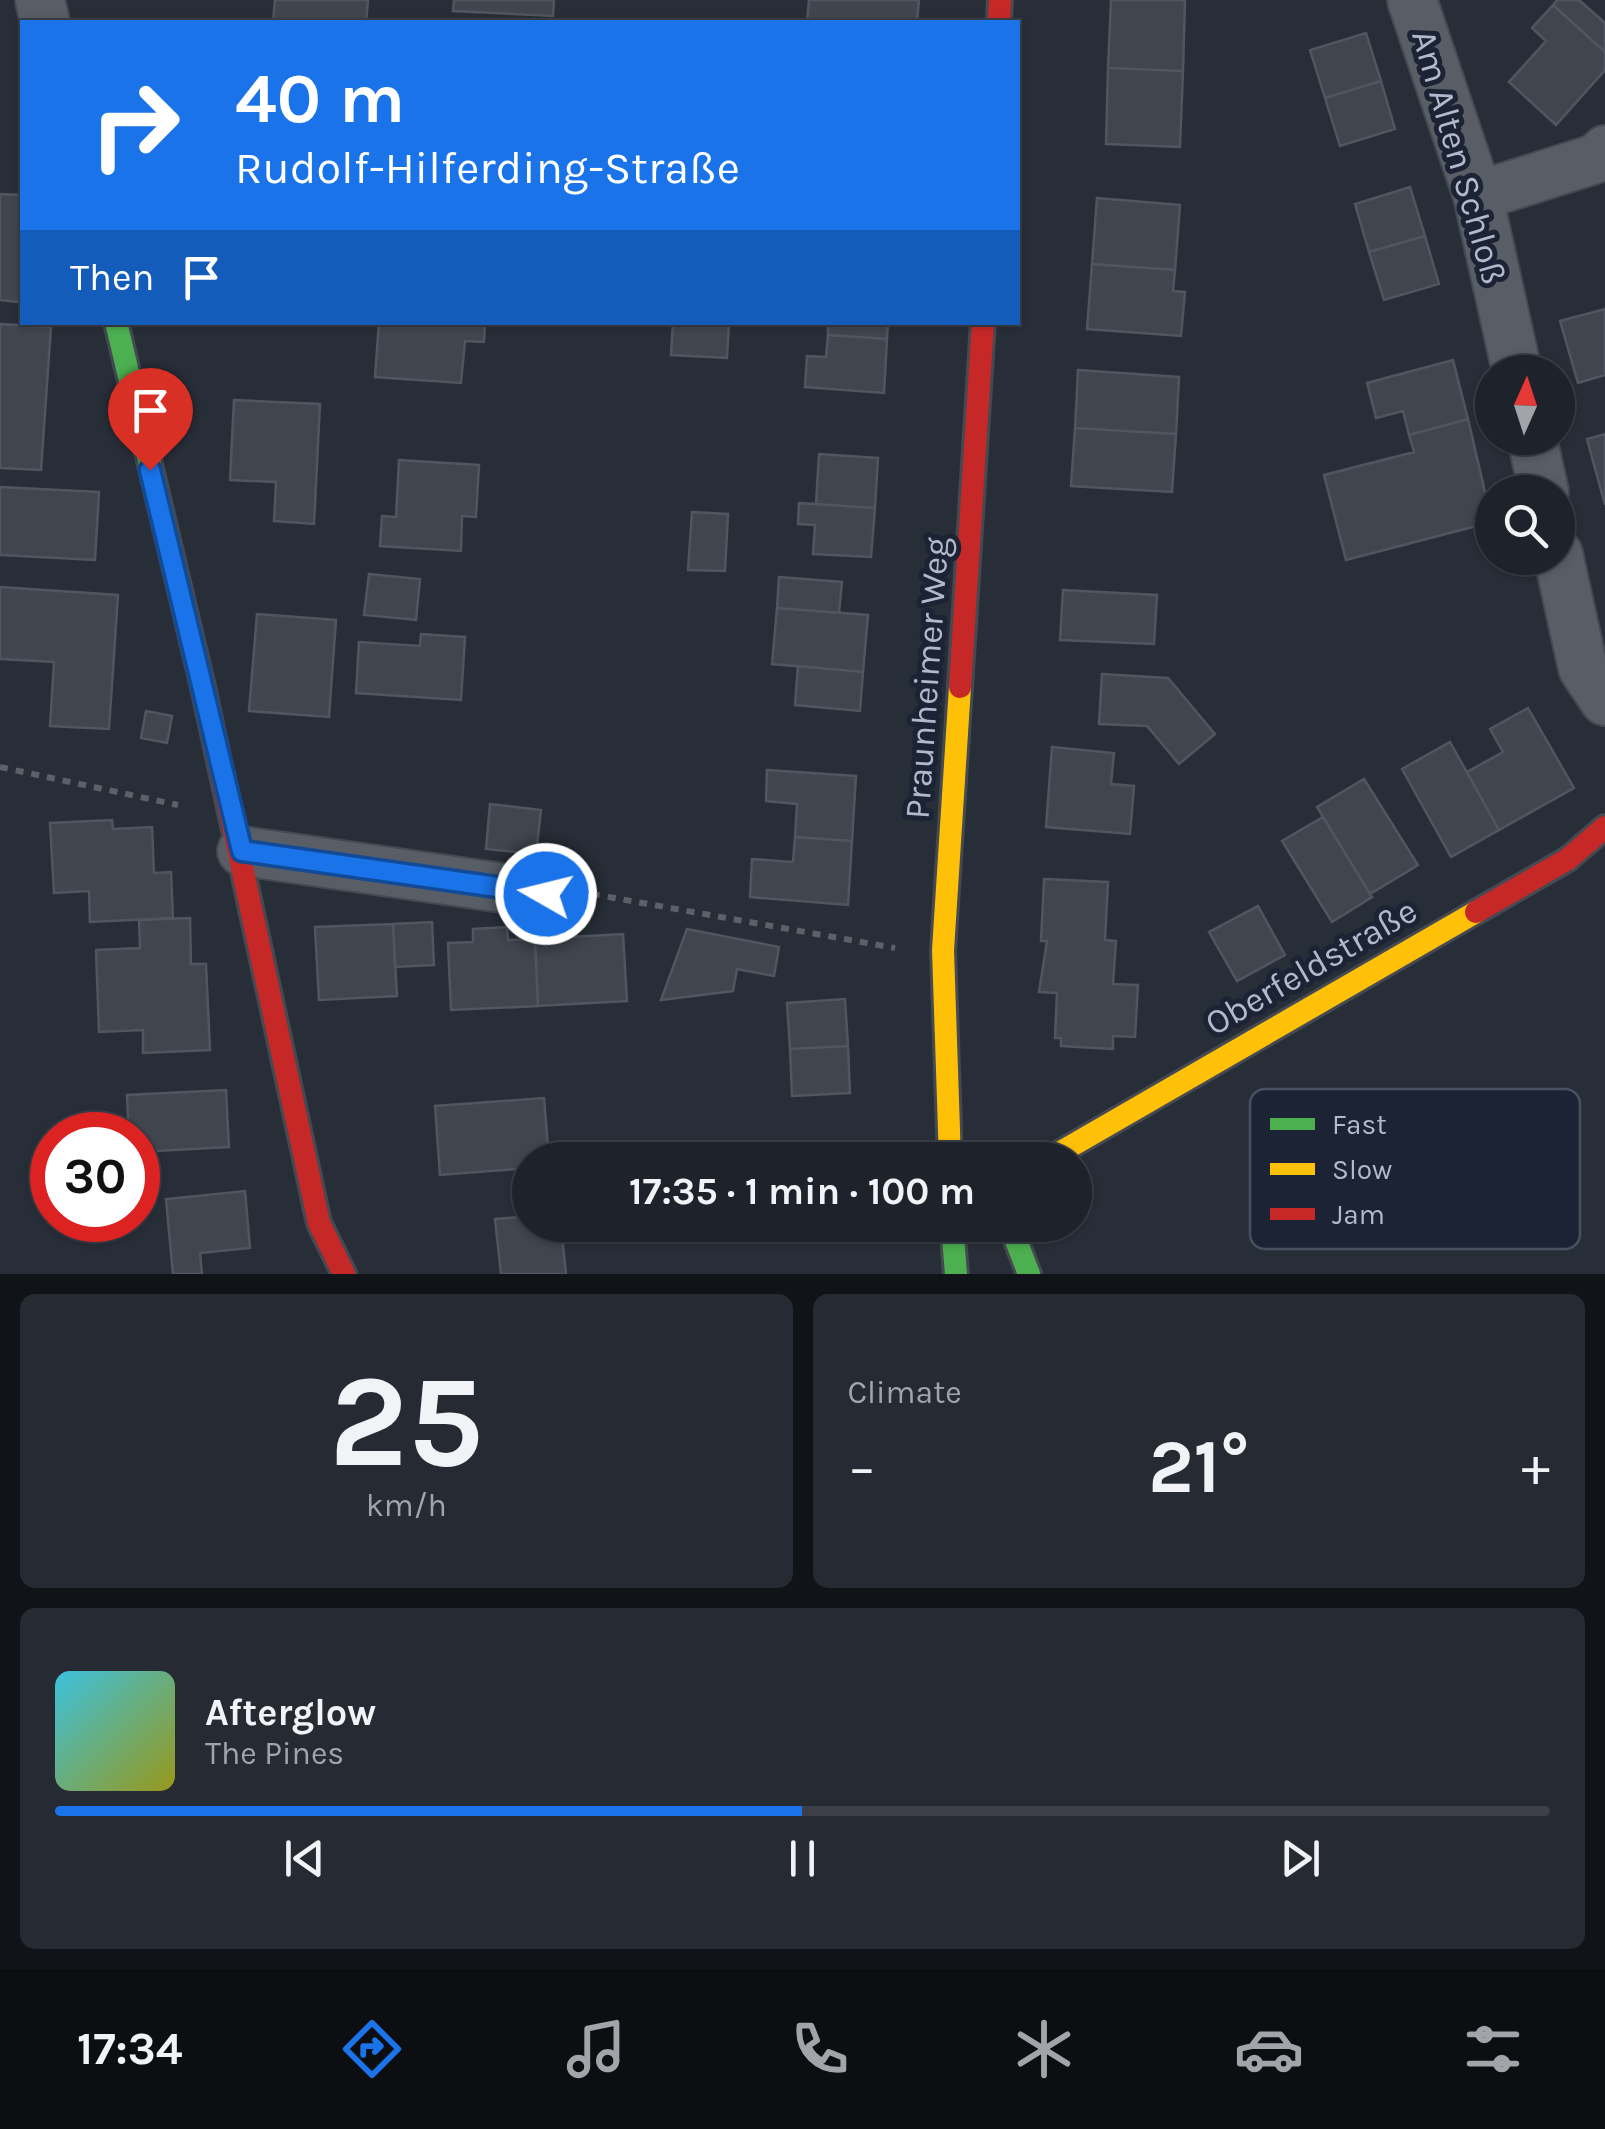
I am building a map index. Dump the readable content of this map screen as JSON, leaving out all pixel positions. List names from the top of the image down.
{
  "streets": {
    "street": ["Am Alten Schloß", "Praunheimer Weg", "Oberfeldstraße"]
  },
  "legend": ["Fast", "Slow", "Jam"],
  "north": "top",
  "page": {
    "turn": ["40 m", "Rudolf-Hilferding-Straße"],
    "then": "Then",
    "limit": "30",
    "trip": "17:35 · 1 min · 100 m",
    "tile": [
      ["25", "km/h"],
      "Climate"
    ],
    "heat": ["−", "21°", "+"],
    "song": ["Afterglow", "The Pines"],
    "tabs": "17:34"
  }
}
